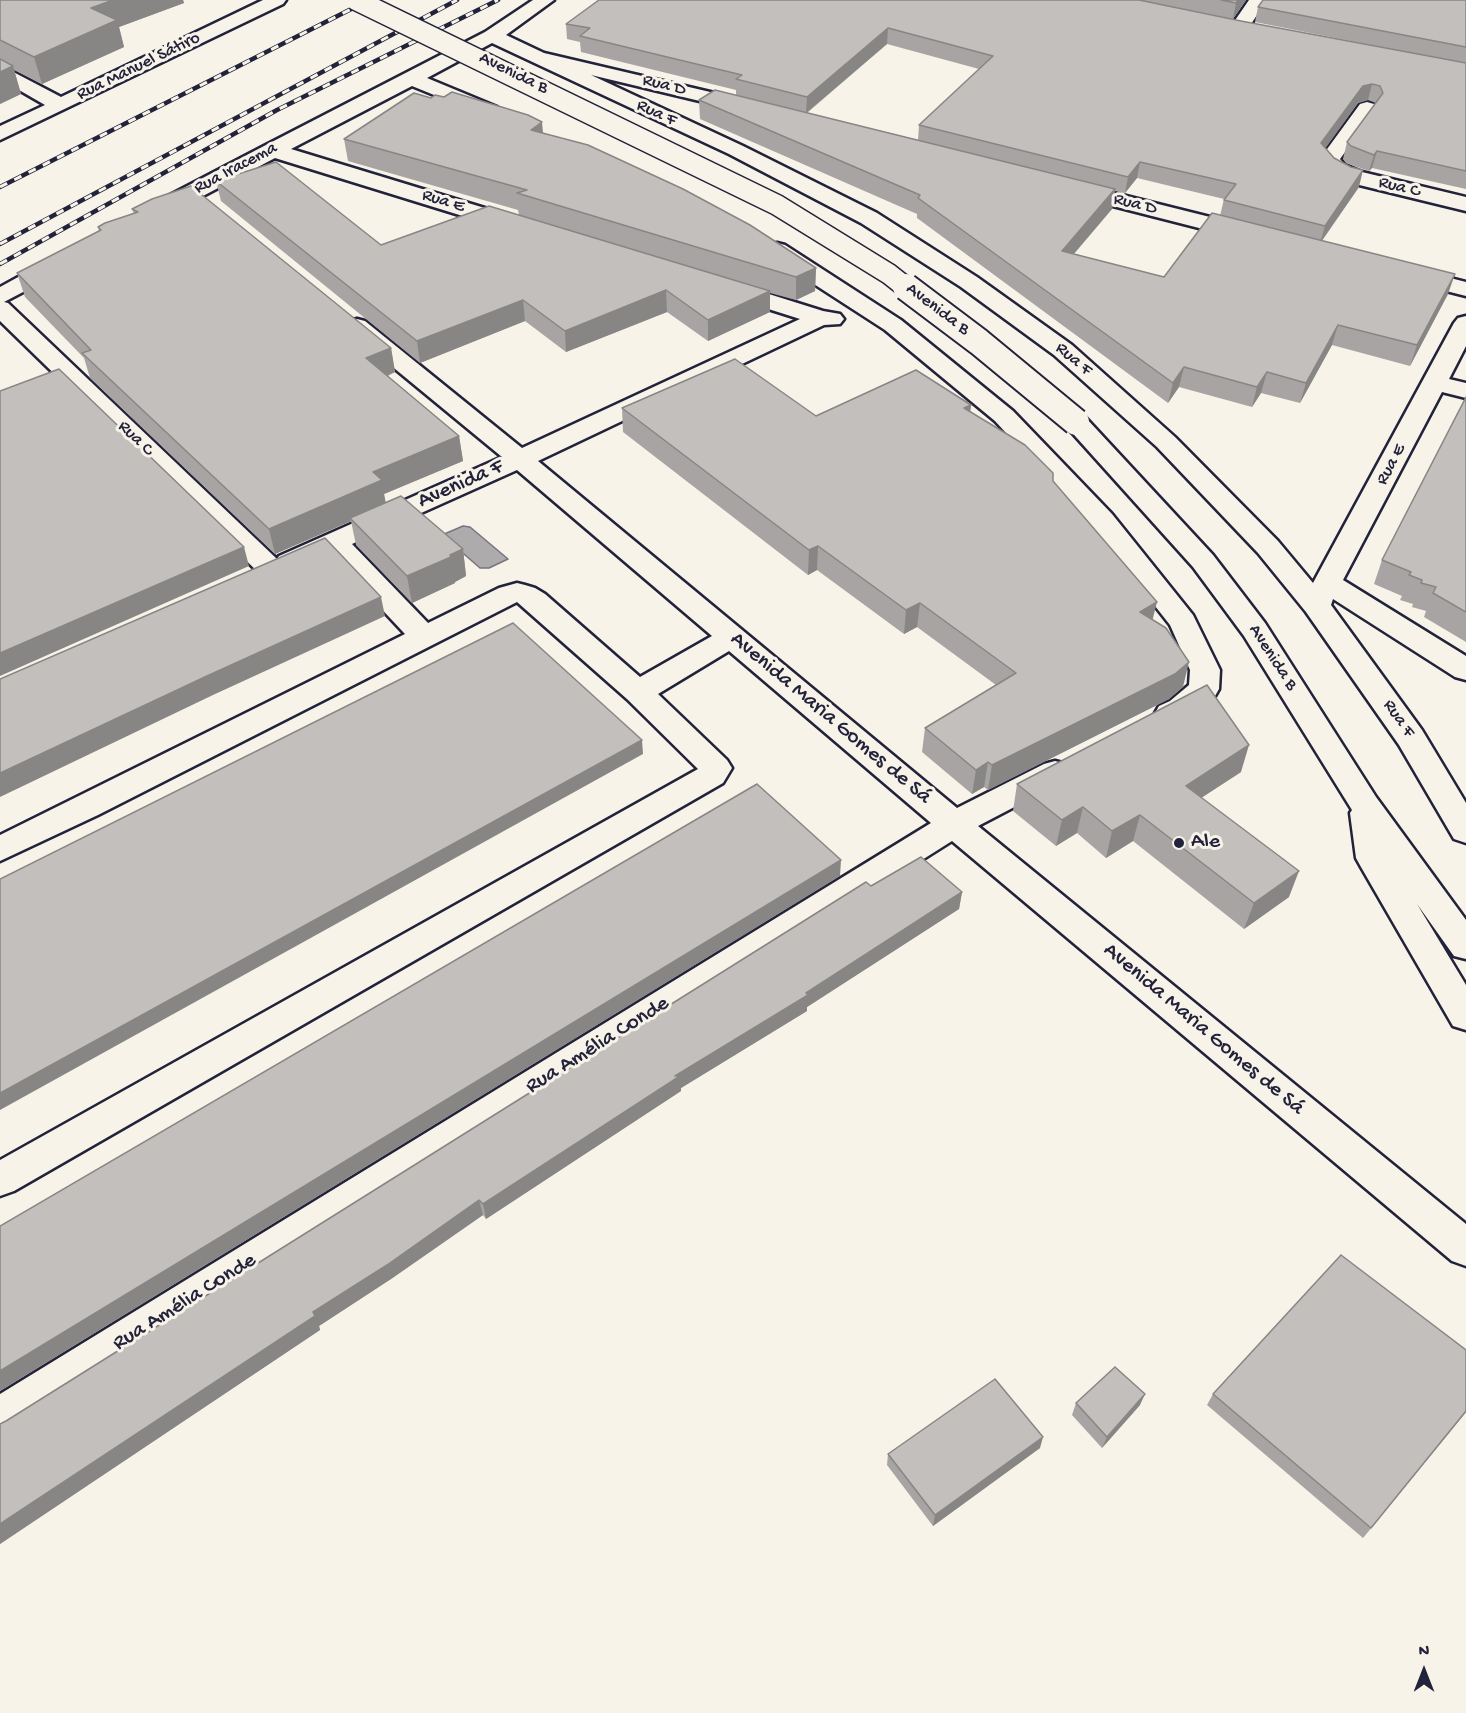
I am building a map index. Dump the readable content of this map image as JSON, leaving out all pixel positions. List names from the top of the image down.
{
  "streets": {
    "street": [
      "Rua Manuel Sátiro",
      "Avenida B",
      "Rua D",
      "Rua F",
      "Rua Iracema",
      "Rua C",
      "Rua E",
      "Avenida F",
      "Avenida Maria Gomes de Sá",
      "Rua Amélia Conde"
    ]
  },
  "crossings": [
    ["Rua D", "Rua F"],
    ["Rua D", "Rua Iracema"],
    ["Rua F", "Rua E"],
    ["Rua Iracema", "Rua E"],
    ["Rua C", "Avenida F"],
    ["Avenida F", "Avenida Maria Gomes de Sá"],
    ["Avenida Maria Gomes de Sá", "Rua Amélia Conde"]
  ],
  "places": ["Ale"],
  "north": "top"
}
